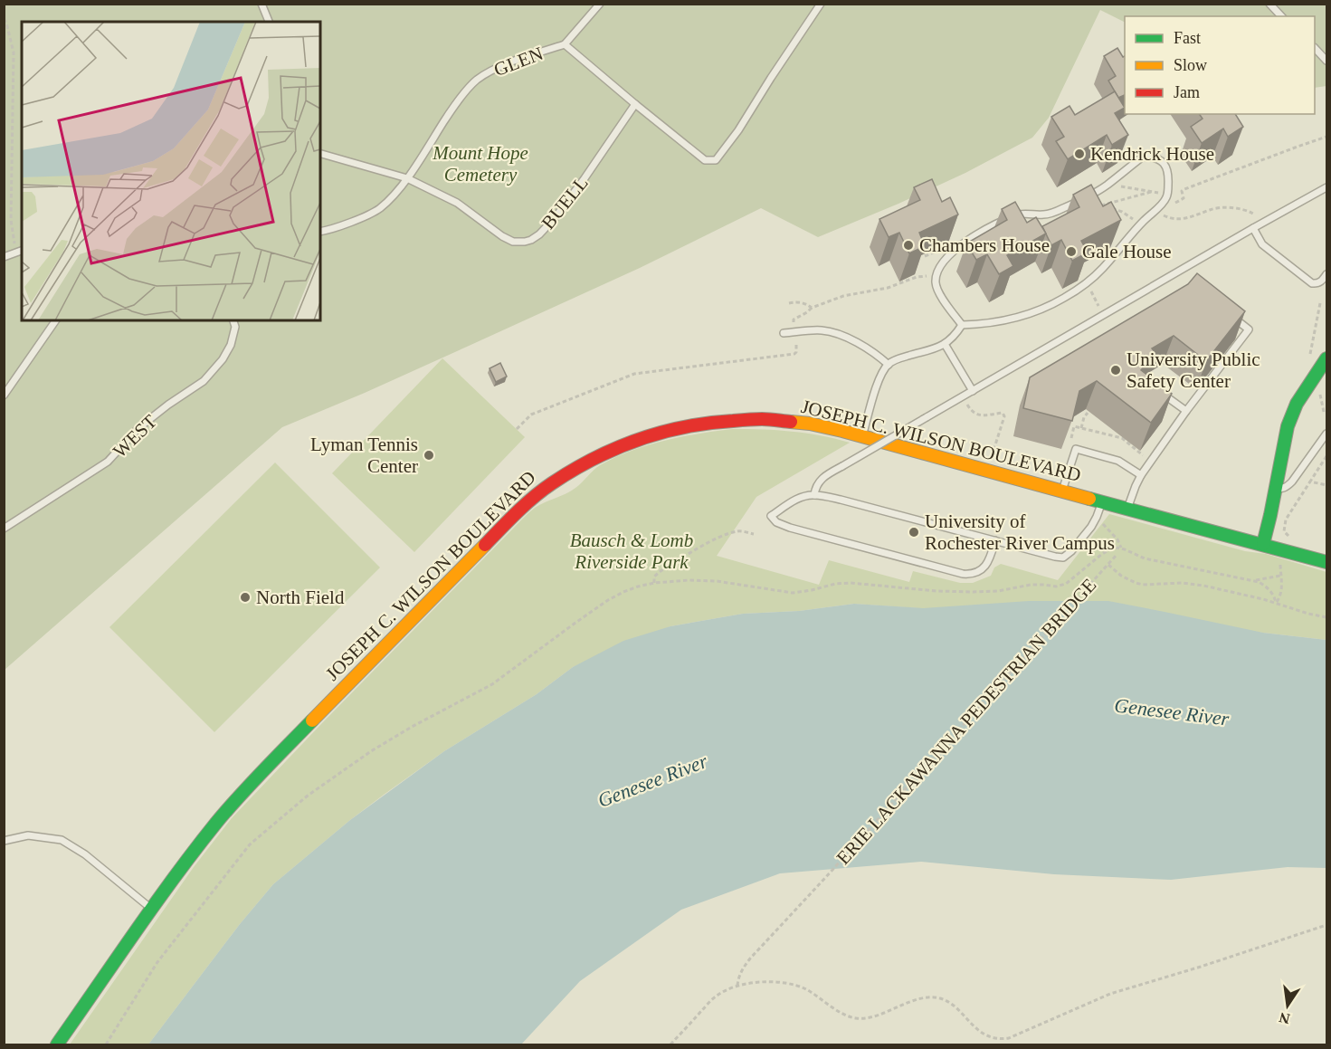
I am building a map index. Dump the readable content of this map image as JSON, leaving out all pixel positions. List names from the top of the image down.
{
  "streets": {
    "street": ["JOSEPH C. WILSON BOULEVARD"],
    "lane": ["GLEN", "BUELL", "WEST"],
    "path": ["ERIE LACKAWANNA PEDESTRIAN BRIDGE"]
  },
  "crossings": [
    ["GLEN", "BUELL"]
  ],
  "water": ["Genesee River"],
  "parks": ["Mount Hope Cemetery", "Bausch & Lomb Riverside Park"],
  "places": [
    "Kendrick House",
    "Chambers House",
    "Gale House",
    "University Public Safety Center",
    "Lyman Tennis Center",
    "University of Rochester River Campus",
    "North Field"
  ],
  "legend": ["Fast", "Slow", "Jam"],
  "north": "bottom"
}
